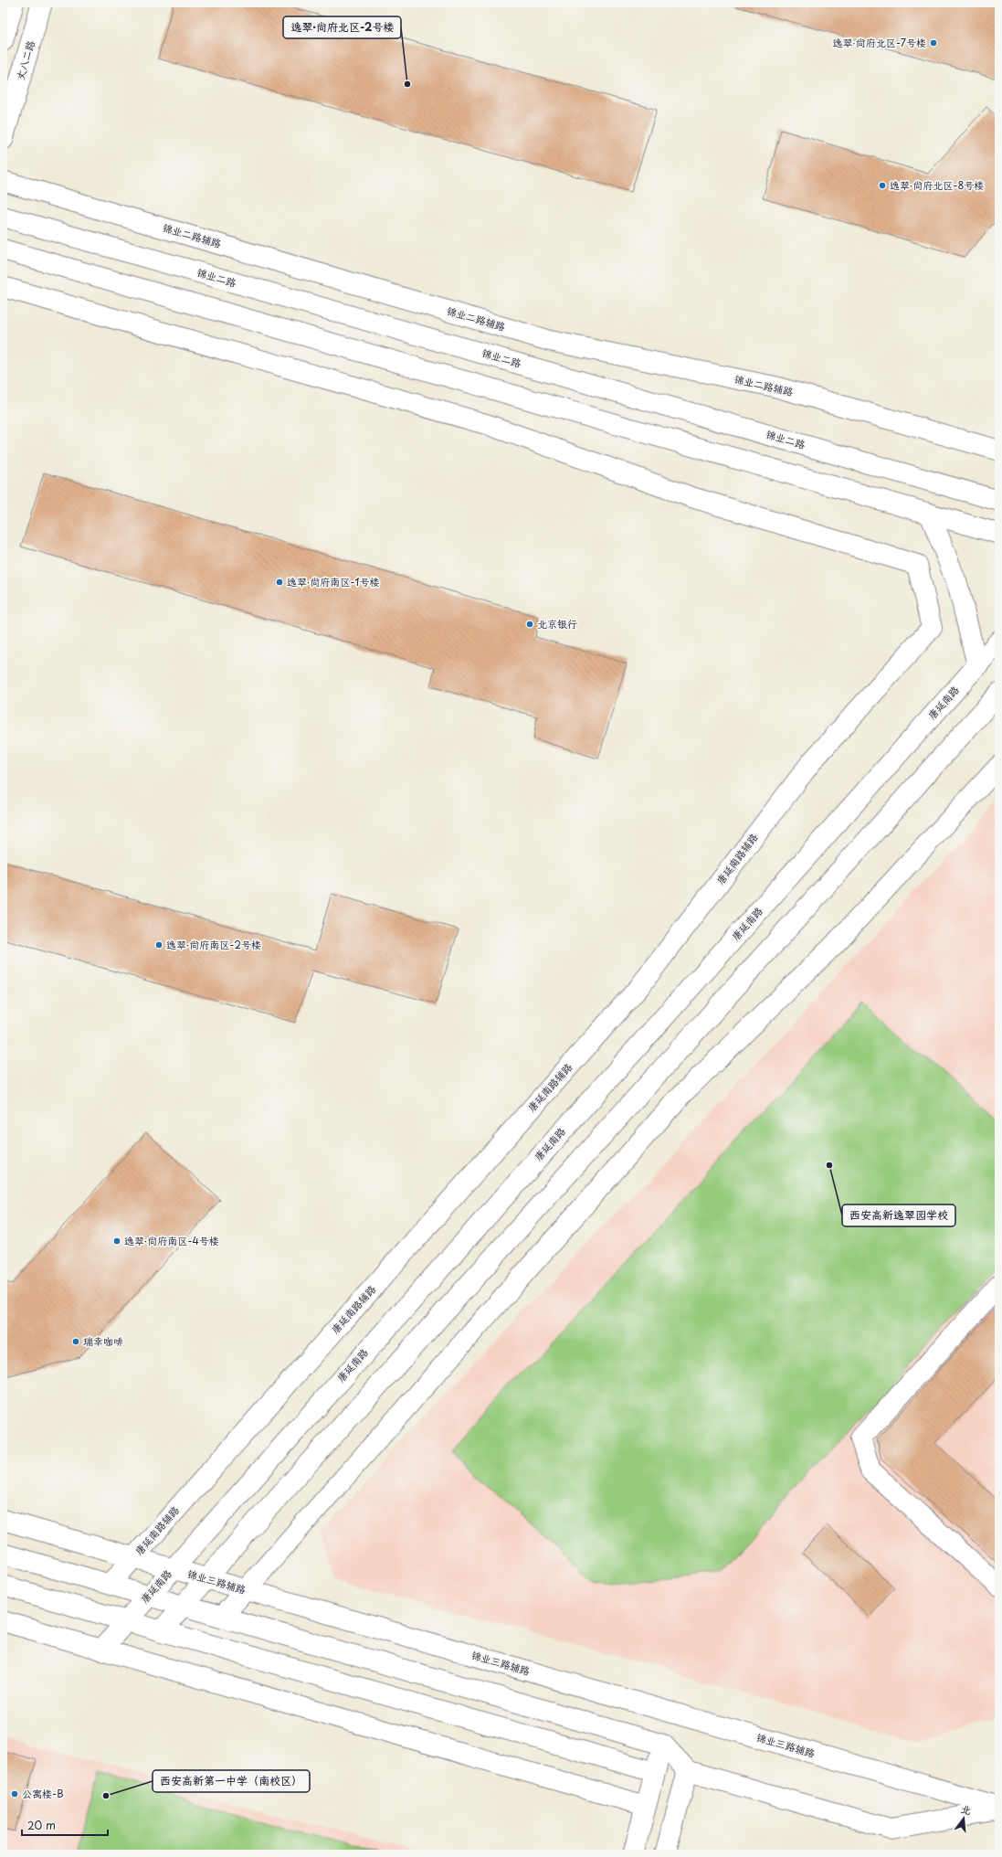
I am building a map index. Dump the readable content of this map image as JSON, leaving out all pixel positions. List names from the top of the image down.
{
  "streets": {
    "street": [
      "丈八二路",
      "锦业二路辅路",
      "锦业二路",
      "唐延南路",
      "唐延南路辅路",
      "锦业三路辅路"
    ]
  },
  "crossings": [
    ["唐延南路", "锦业三路辅路"],
    ["唐延南路辅路", "锦业三路辅路"]
  ],
  "places": [
    "逸翠·尚府北区-7号楼",
    "逸翠·尚府北区-2号楼",
    "逸翠·尚府北区-8号楼",
    "逸翠·尚府南区-1号楼",
    "北京银行",
    "逸翠·尚府南区-2号楼",
    "西安高新逸翠园学校",
    "逸翠·尚府南区-4号楼",
    "瑞幸咖啡",
    "公寓楼-B",
    "西安高新第一中学（南校区）"
  ],
  "scale_bar": "20 m",
  "north": "top"
}
